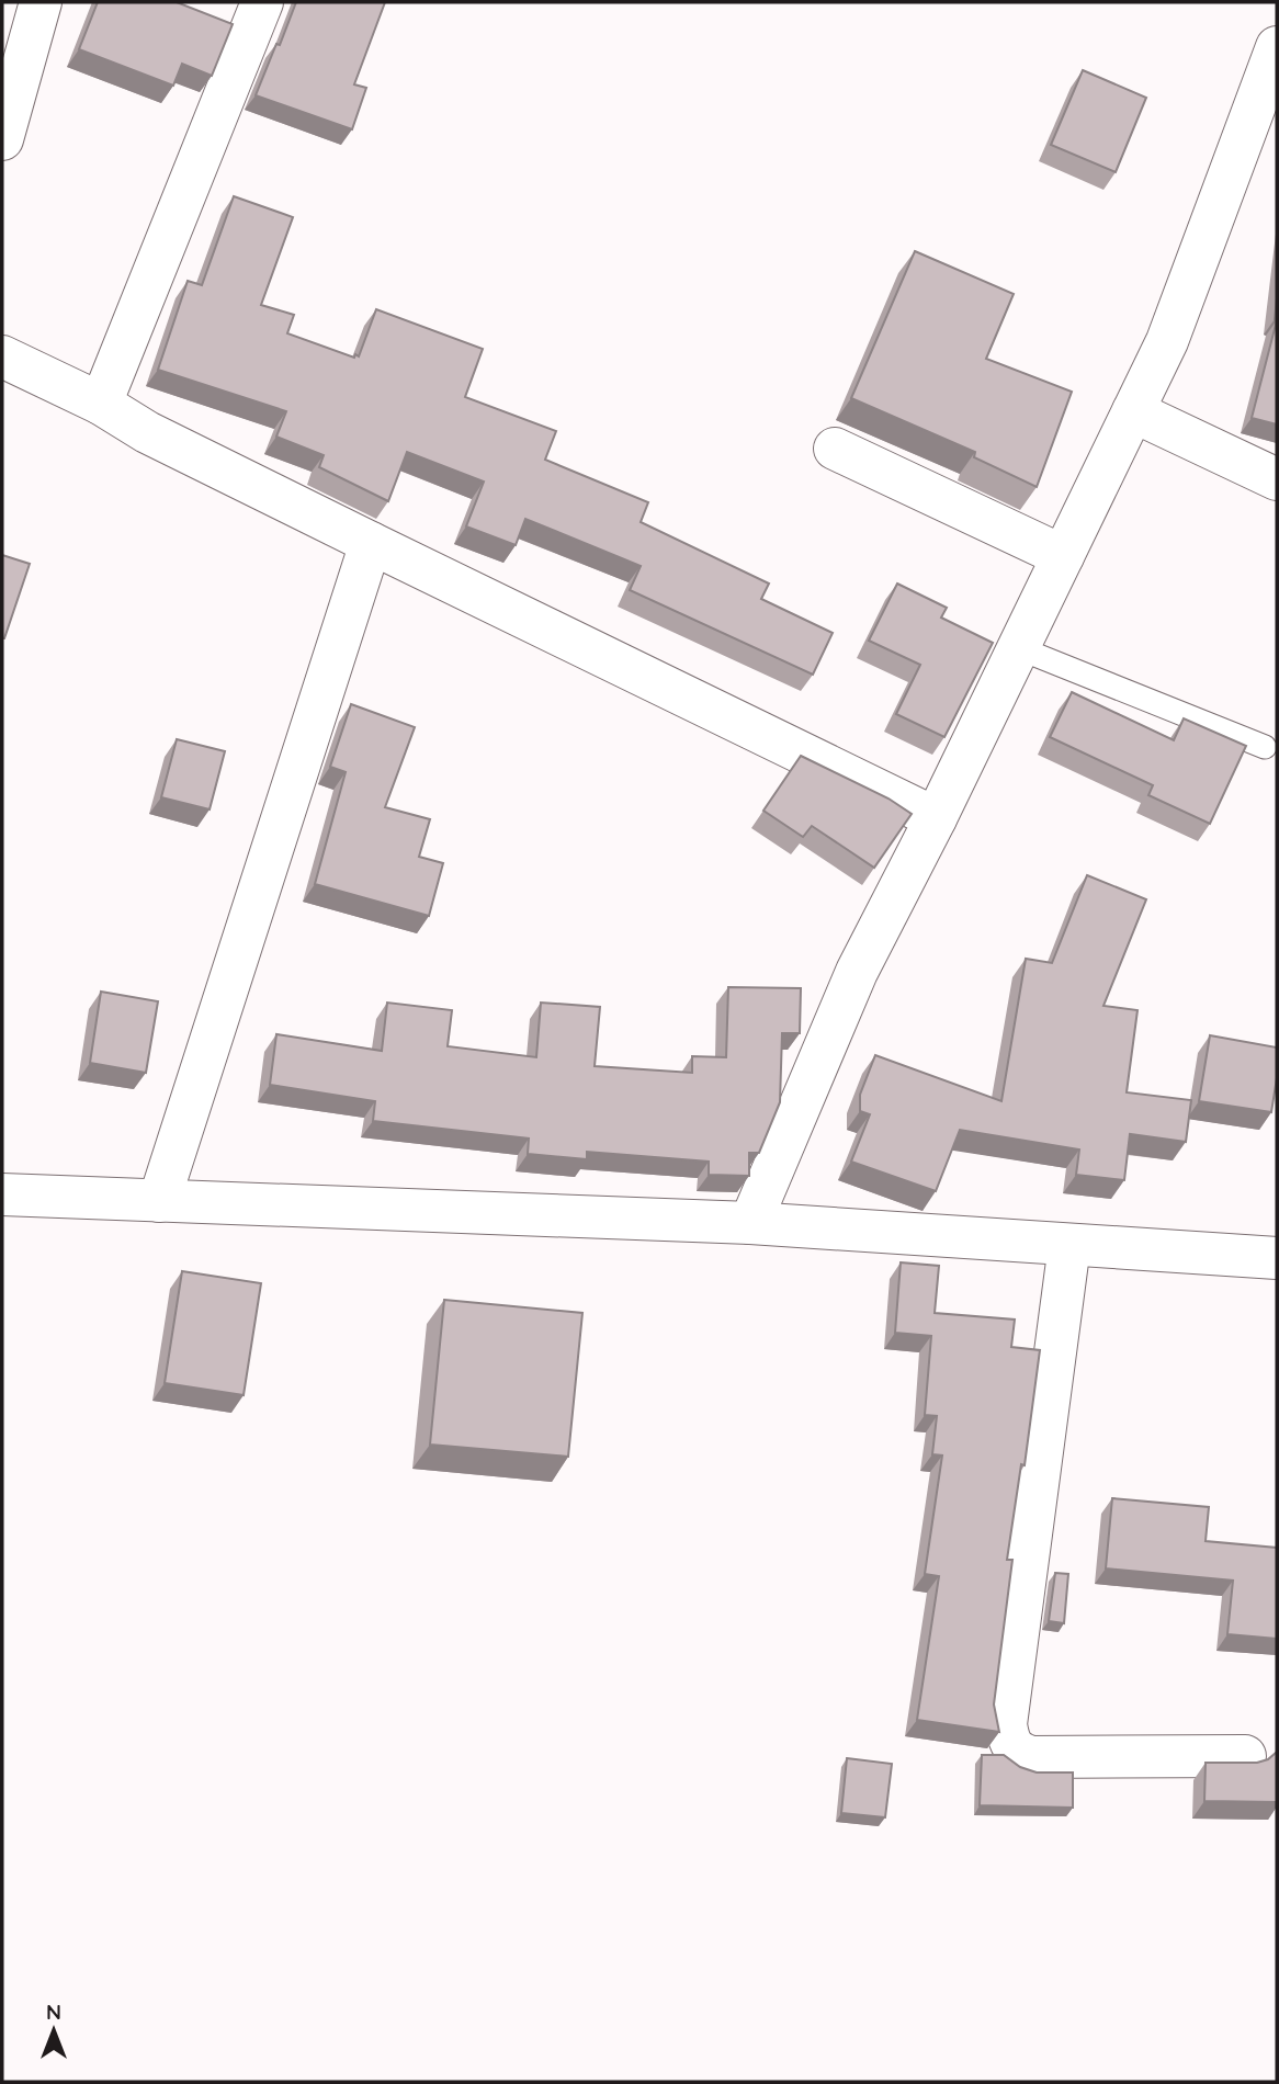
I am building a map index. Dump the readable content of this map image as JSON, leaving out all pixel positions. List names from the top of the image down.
{
  "north": "top"
}
